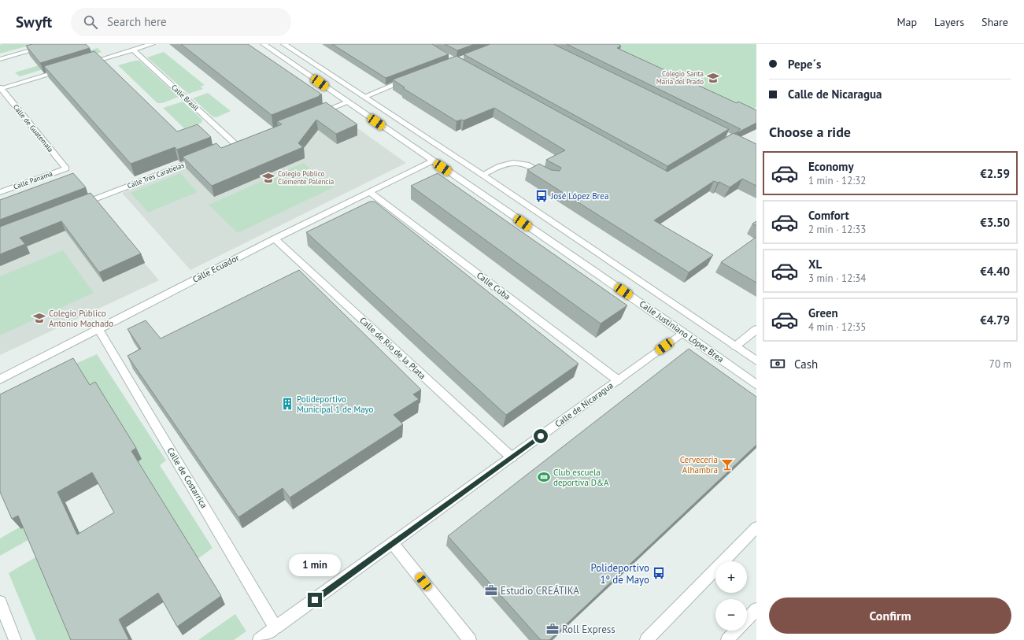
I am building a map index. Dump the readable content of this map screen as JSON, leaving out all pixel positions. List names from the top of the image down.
{
  "streets": {
    "street": [
      "Calle Brasil",
      "Calle de Guatemala",
      "Calle Tres Carabelas",
      "Calle Panamá",
      "Calle Ecuador",
      "Calle Cuba",
      "Calle Justiniano López Brea",
      "Calle de Rio de la Plata",
      "Calle de Nicaragua",
      "Calle de Costarrica"
    ]
  },
  "crossings": [
    ["Calle de Guatemala", "Calle Panamá"],
    ["Calle Ecuador", "Calle Cuba"],
    ["Calle Ecuador", "Calle Justiniano López Brea"],
    ["Calle Ecuador", "Calle de Rio de la Plata"],
    ["Calle Ecuador", "Calle de Costarrica"],
    ["Calle Cuba", "Calle de Nicaragua"],
    ["Calle Justiniano López Brea", "Calle de Nicaragua"],
    ["Calle de Rio de la Plata", "Calle de Nicaragua"],
    ["Calle de Nicaragua", "Calle de Costarrica"]
  ],
  "places": {
    "school or university": ["Colegio Santa María del Prado", "Colegio Público Clemente Palencia", "Colegio Público Antonio Machado"],
    "bus stop": ["José López Brea", "Polideportivo 1º de Mayo"],
    "building": ["Polideportivo Municipal 1 de Mayo"],
    "bar": ["Cerveceria Alhambra"],
    "sports": ["Club escuela deportiva D&A"],
    "office": ["Estudio CREÁTIKA", "Roll Express"]
  },
  "page": {
    "header": "Swyft",
    "search": "Search here",
    "nav": ["Map", "Layers", "Share"],
    "banner": ["Pepe´s", "Calle de Nicaragua"],
    "heading": "Choose a ride",
    "list": [
      {
        "name": "Economy",
        "note": "1 min · 12:32",
        "value": "€2.59"
      },
      {
        "name": "Comfort",
        "note": "2 min · 12:33",
        "value": "€3.50"
      },
      {
        "name": "XL",
        "note": "3 min · 12:34",
        "value": "€4.40"
      },
      {
        "name": "Green",
        "note": "4 min · 12:35",
        "value": "€4.79"
      }
    ],
    "pay": ["Cash", "70 m"],
    "bubble": "1 min",
    "map_buttons": ["+", "−"],
    "buttons": "Confirm"
  }
}
